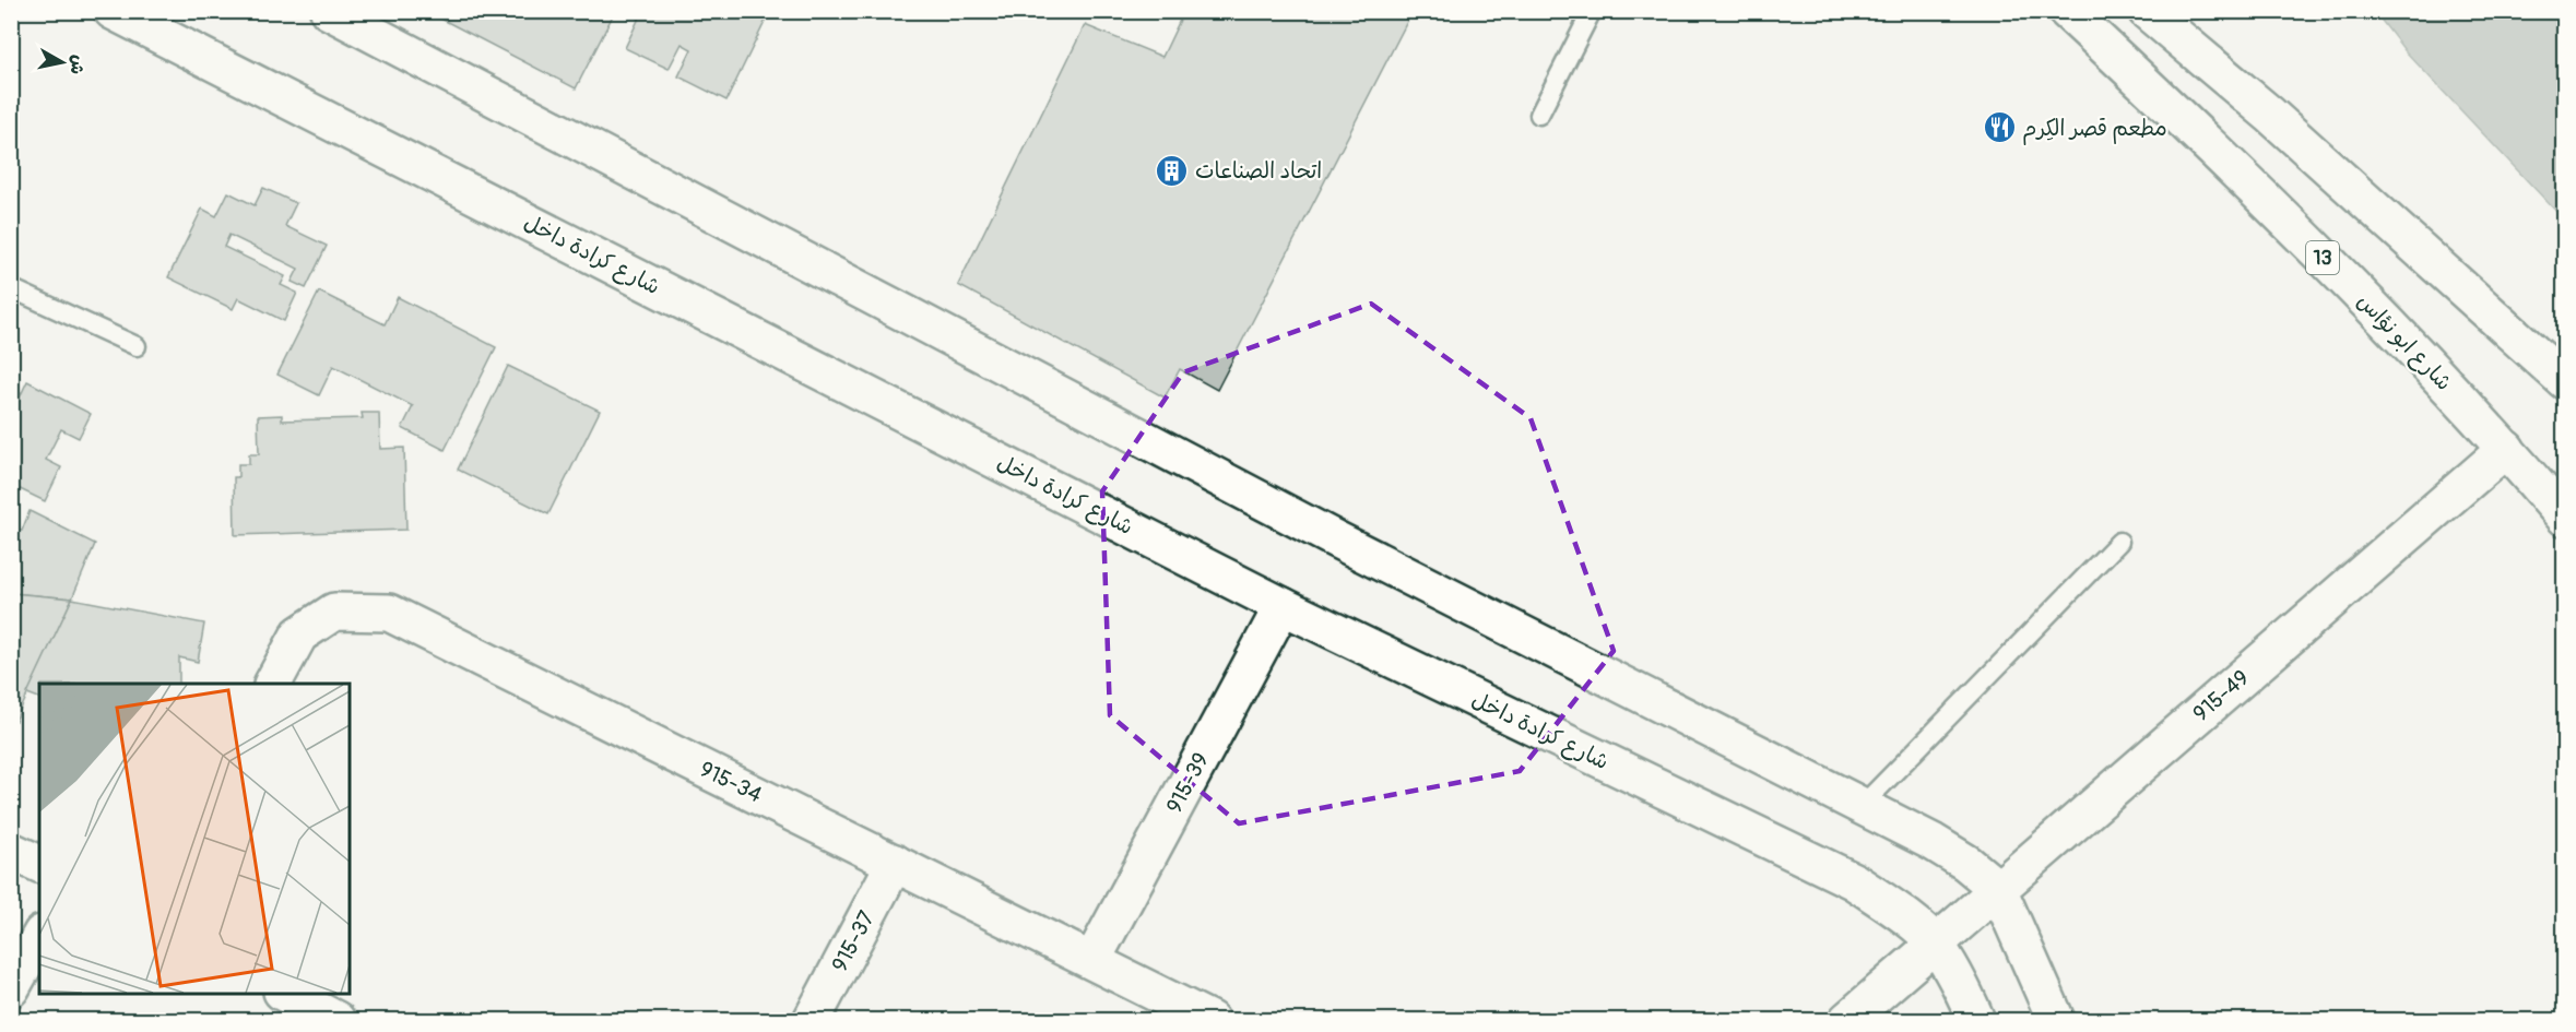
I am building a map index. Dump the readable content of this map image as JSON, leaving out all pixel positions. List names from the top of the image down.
{
  "streets": {
    "main road": [
      "شارع كرادة داخل",
      "13",
      "شارع ابو نؤاس",
      "915-49",
      "915-34",
      "915-39",
      "915-37"
    ]
  },
  "crossings": [
    ["شارع كرادة داخل", "915-49"],
    ["شارع كرادة داخل", "915-39"],
    ["شارع ابو نؤاس", "915-49"],
    ["915-34", "915-39"],
    ["915-34", "915-37"]
  ],
  "places": {
    "restaurant": ["مطعم قصر الكِرم"],
    "building": ["اتحاد الصناعات"]
  },
  "north": "right"
}
